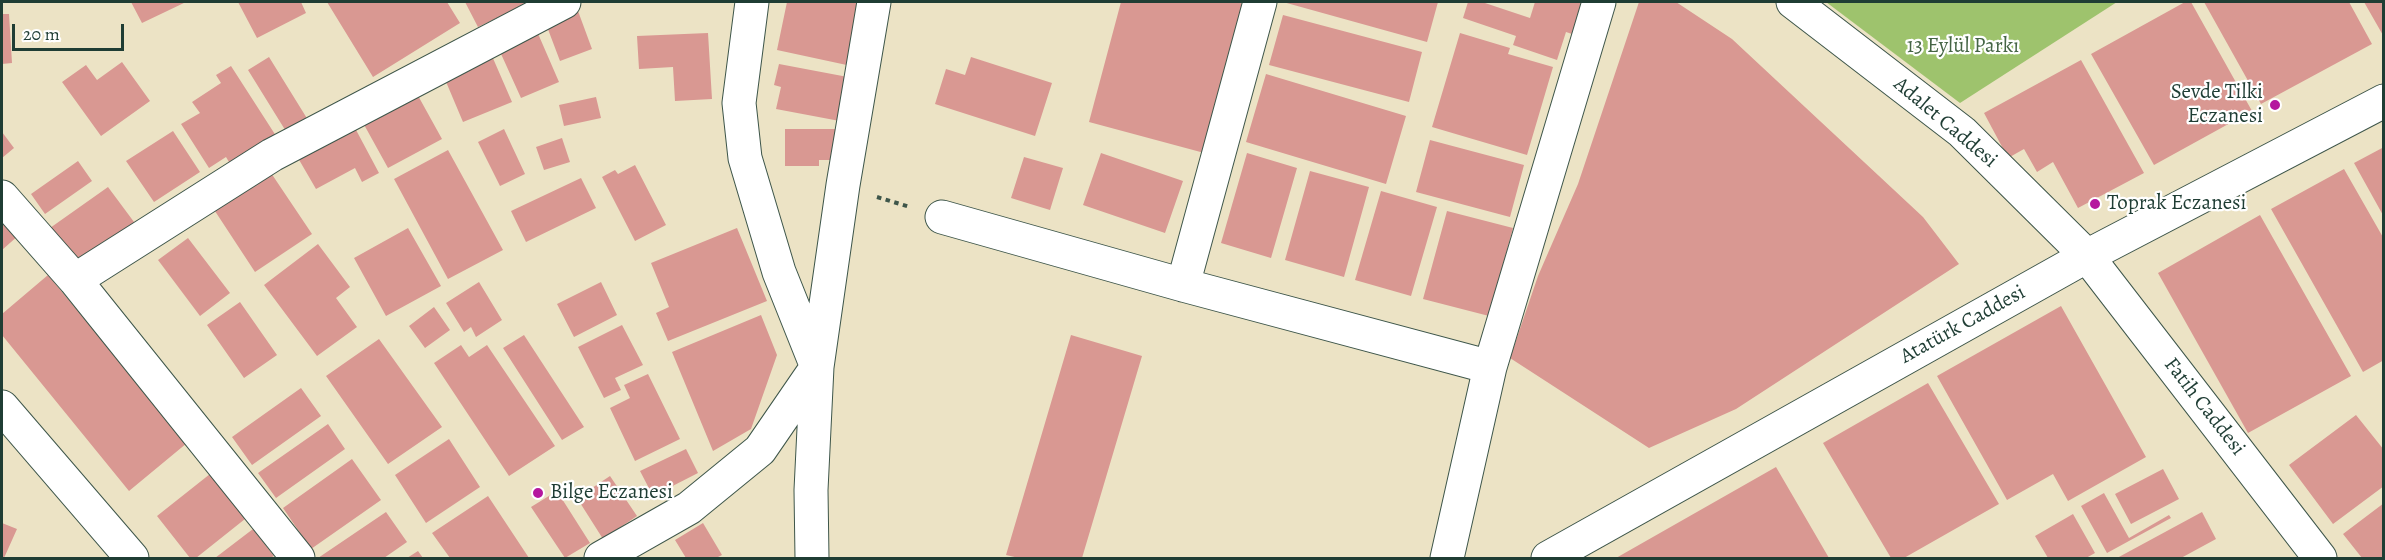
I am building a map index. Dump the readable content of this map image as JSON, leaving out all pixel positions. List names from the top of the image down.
{
  "streets": {
    "street": ["Adalet Caddesi", "Atatürk Caddesi", "Fatih Caddesi"]
  },
  "crossings": [
    ["Adalet Caddesi", "Atatürk Caddesi"],
    ["Adalet Caddesi", "Fatih Caddesi"],
    ["Atatürk Caddesi", "Fatih Caddesi"]
  ],
  "parks": ["13 Eylül Parkı"],
  "places": ["Sevde Tilki Eczanesi", "Toprak Eczanesi", "Bilge Eczanesi"],
  "scale_bar": "20 m"
}
